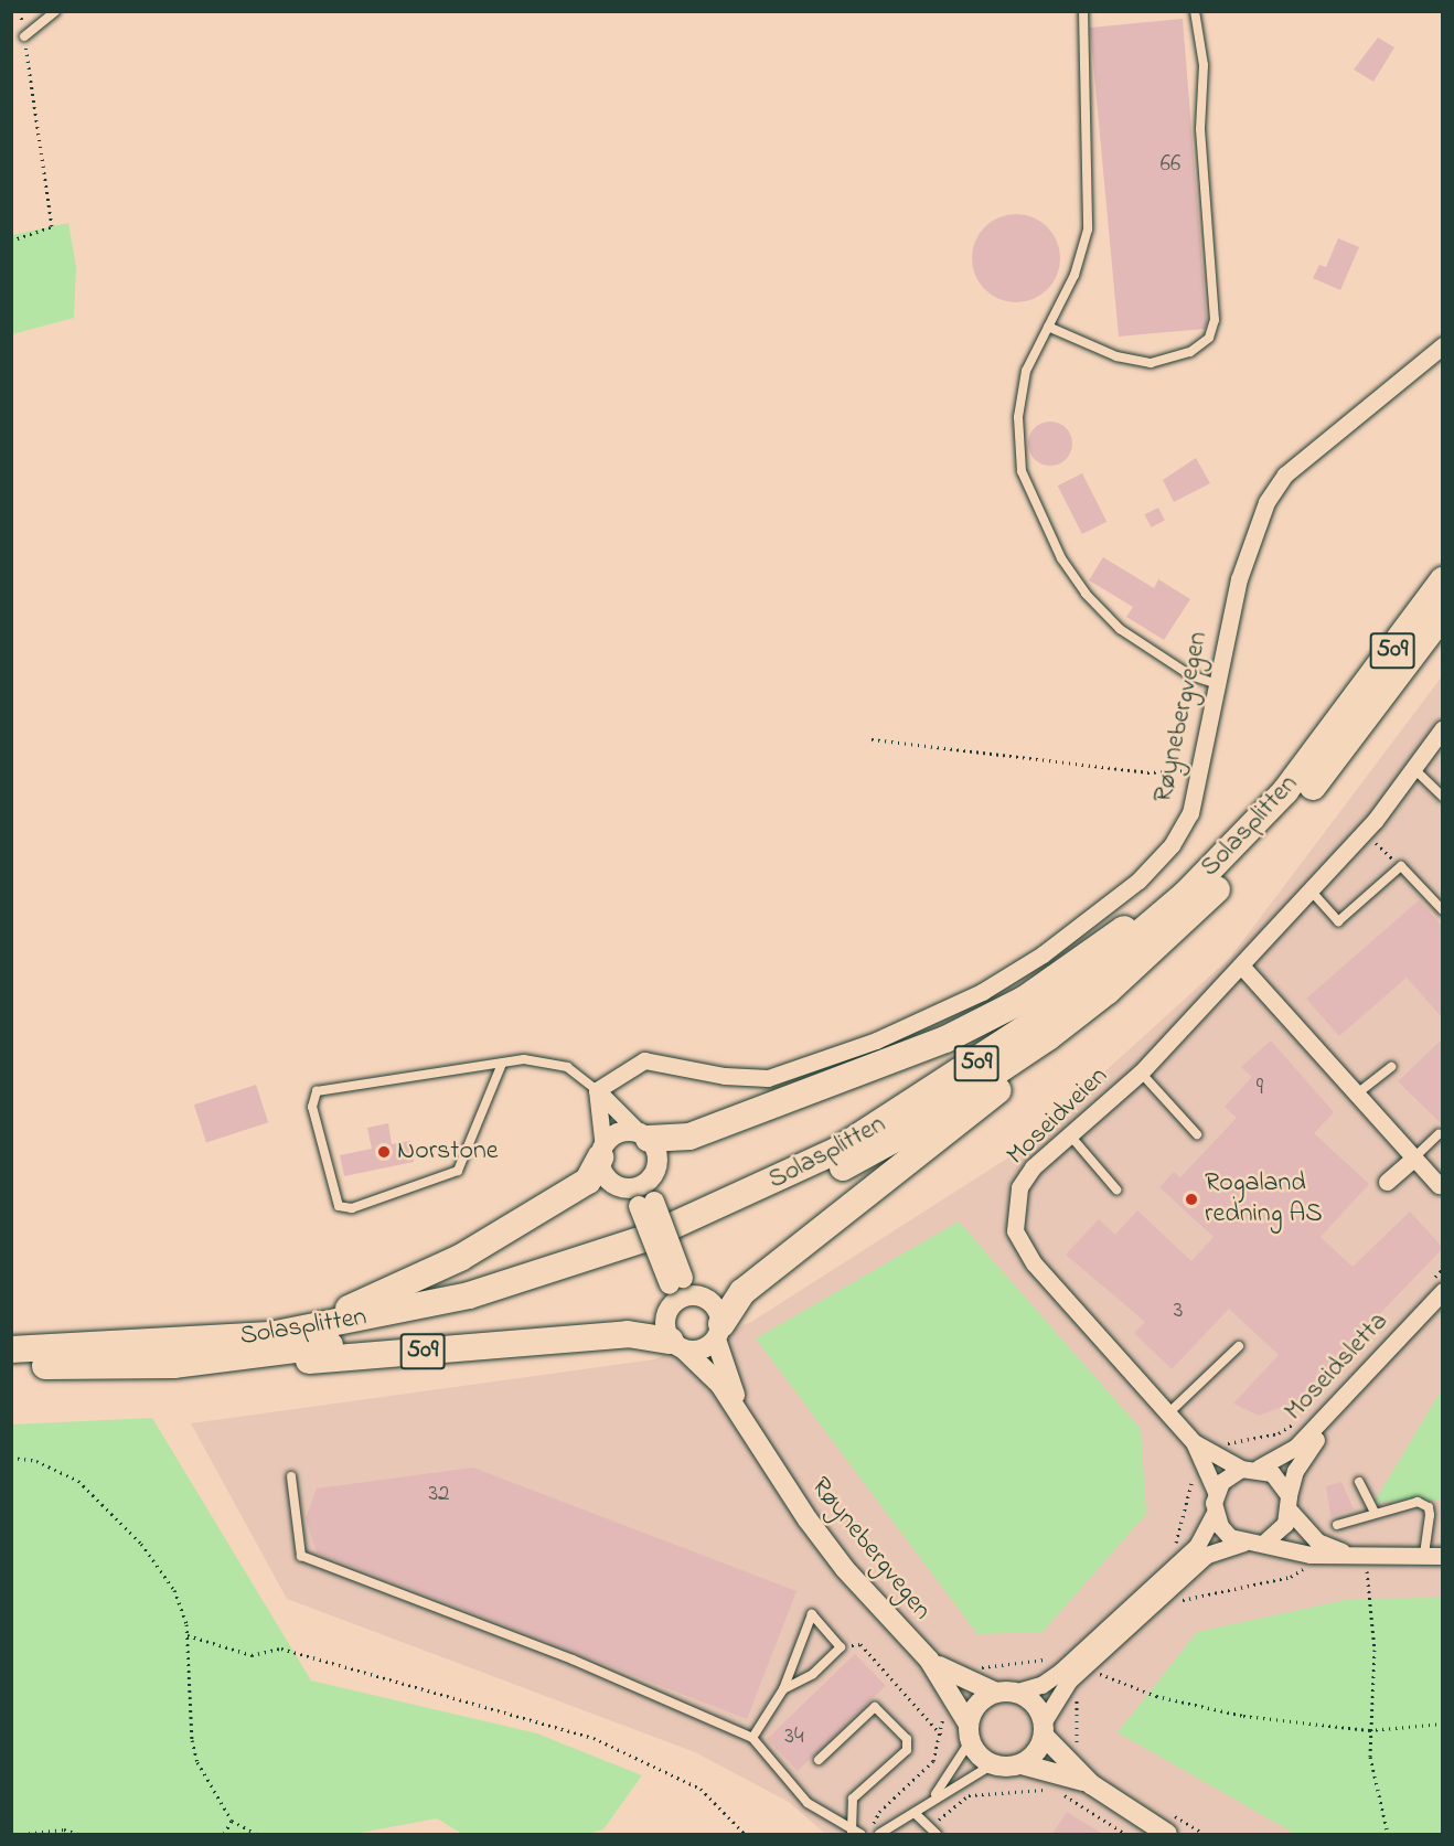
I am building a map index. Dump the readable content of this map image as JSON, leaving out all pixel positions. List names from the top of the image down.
{
  "streets": {
    "highway": ["509", "Solasplitten"],
    "street": ["Røynebergvegen", "Moseidveien", "Moseidsletta"]
  },
  "crossings": [
    ["509", "Røynebergvegen"],
    ["509", "Solasplitten"]
  ],
  "places": ["Norstone", "Rogaland redning AS"],
  "house_numbers": [
    "66",
    "9",
    "3",
    "32",
    "34"
  ]
}
